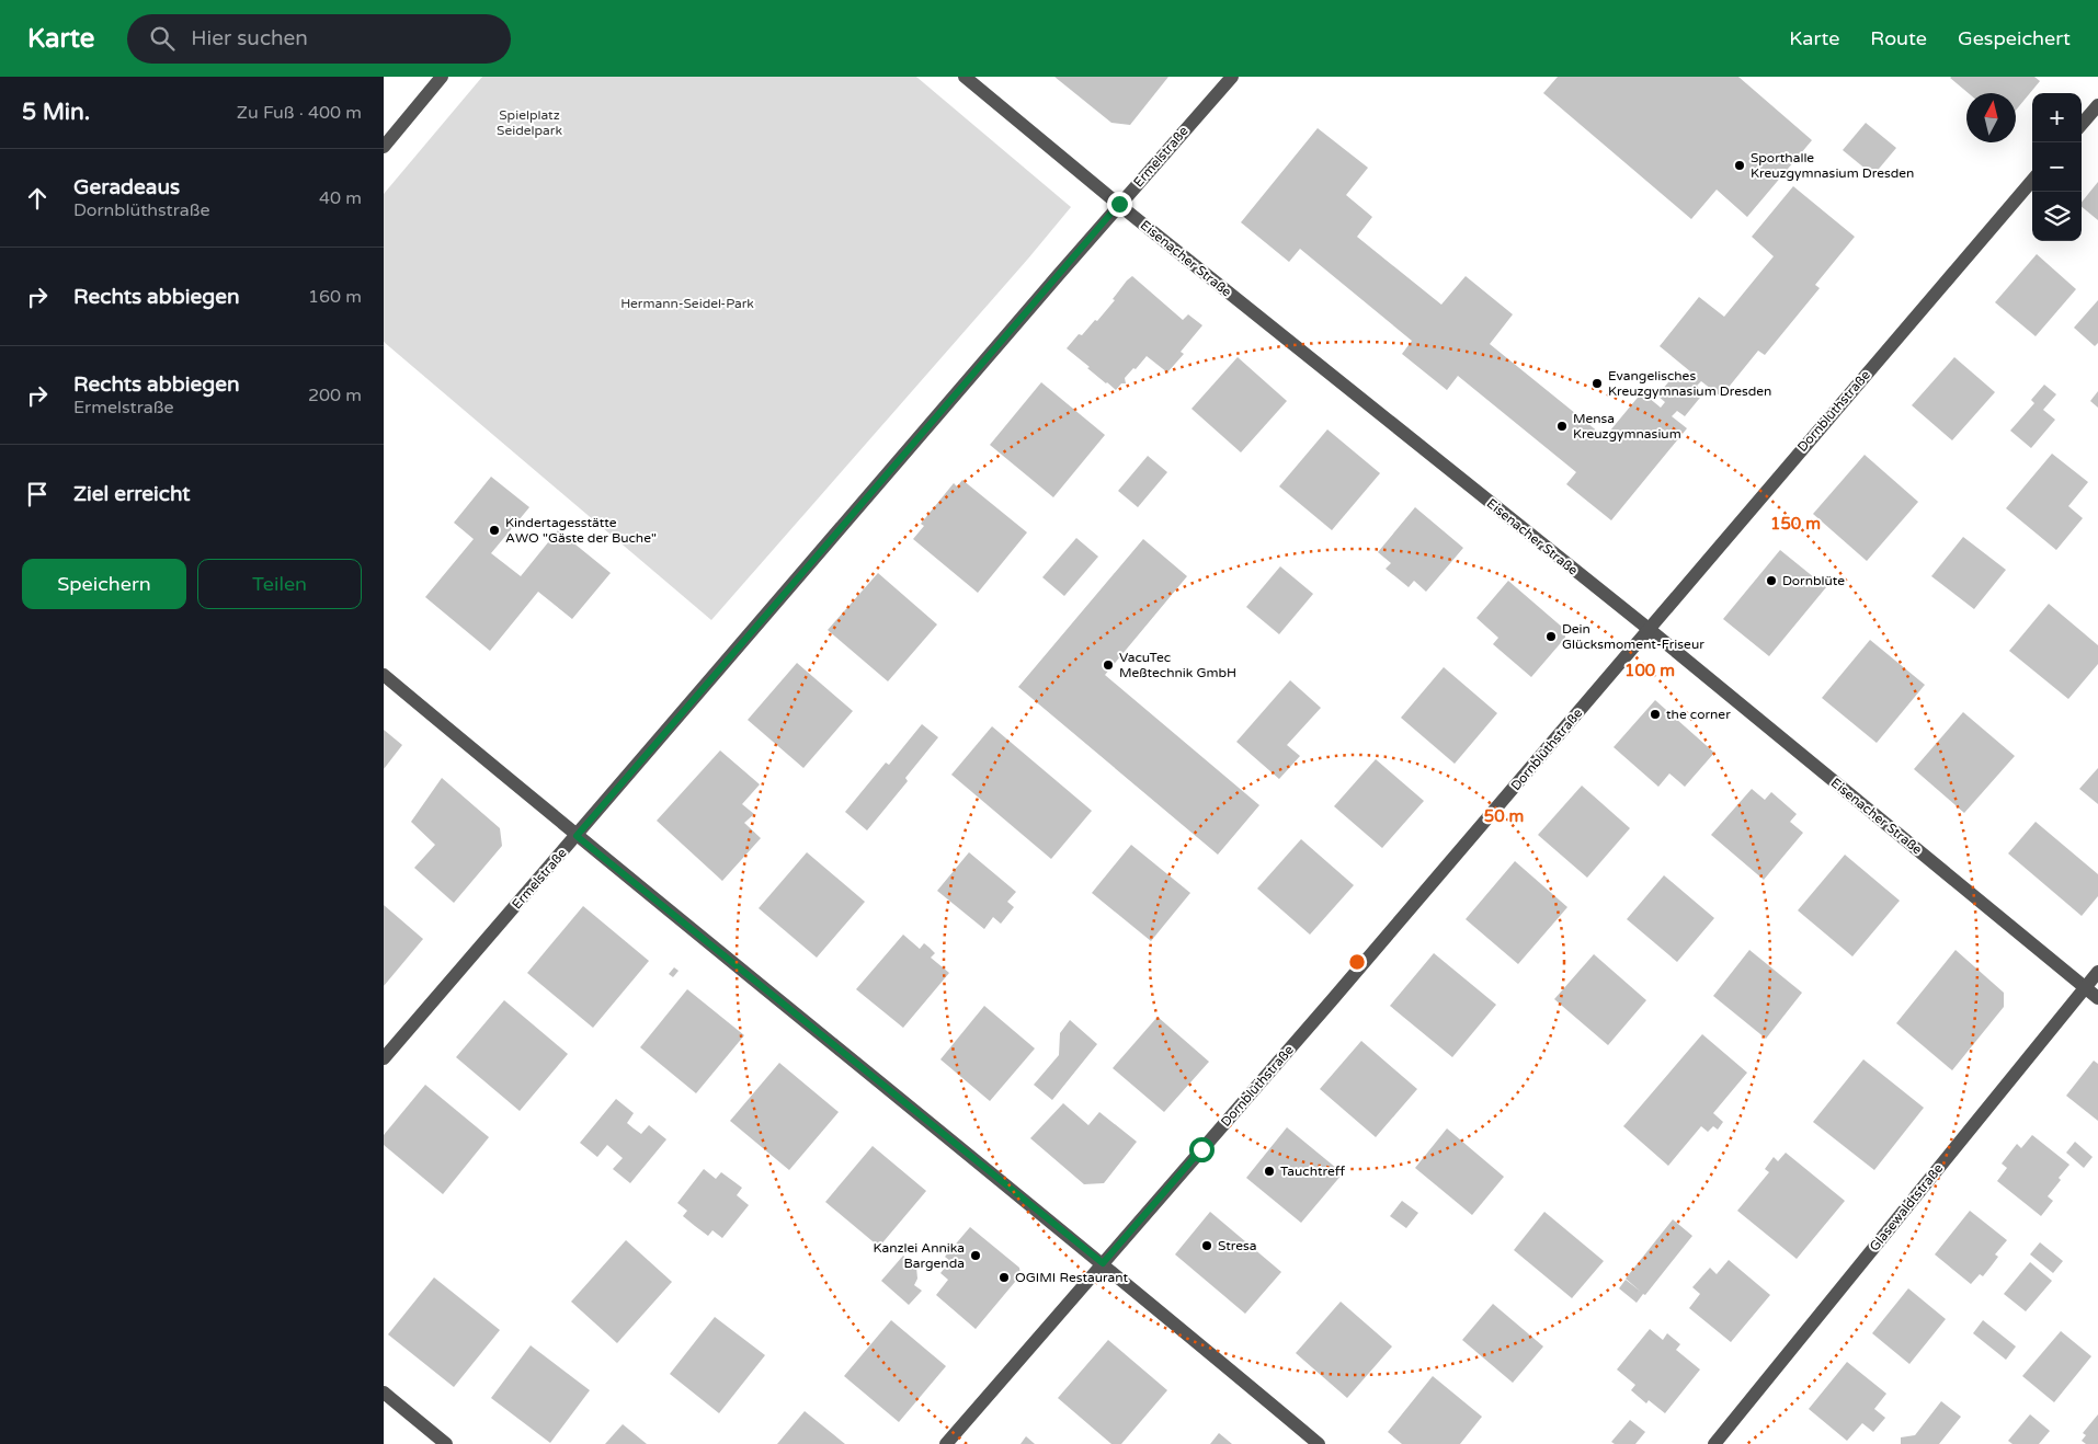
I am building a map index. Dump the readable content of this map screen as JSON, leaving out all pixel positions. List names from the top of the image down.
{
  "streets": {
    "street": [
      "Ermelstraße",
      "Eisenacher Straße",
      "Dornblüthstraße",
      "Glasewaldtstraße"
    ]
  },
  "crossings": [
    ["Ermelstraße", "Eisenacher Straße"],
    ["Eisenacher Straße", "Dornblüthstraße"],
    ["Eisenacher Straße", "Glasewaldtstraße"]
  ],
  "parks": ["Spielplatz Seidelpark", "Hermann-Seidel-Park"],
  "places": [
    "Sporthalle Kreuzgymnasium Dresden",
    "Evangelisches Kreuzgymnasium Dresden",
    "Mensa Kreuzgymnasium",
    "Kindertagesstätte AWO \"Gäste der Buche\"",
    "Dornblüte",
    "Dein Glücksmoment-Friseur",
    "VacuTec Meßtechnik GmbH",
    "the corner",
    "Tauchtreff",
    "Stresa",
    "Kanzlei Annika Bargenda",
    "OGIMI Restaurant"
  ],
  "north": "top",
  "page": {
    "header": "Karte",
    "search": "Hier suchen",
    "nav": ["Karte", "Route", "Gespeichert"],
    "heading": ["5 Min.", "Zu Fuß · 400 m"],
    "map_buttons": ["+", "−"],
    "list": [
      ["Geradeaus", "Dornblüthstraße", "40 m"],
      ["Rechts abbiegen", "160 m"],
      ["Rechts abbiegen", "Ermelstraße", "200 m"],
      "Ziel erreicht"
    ],
    "buttons": ["Speichern", "Teilen"]
  },
  "rings": ["150 m", "100 m", "50 m"]
}
